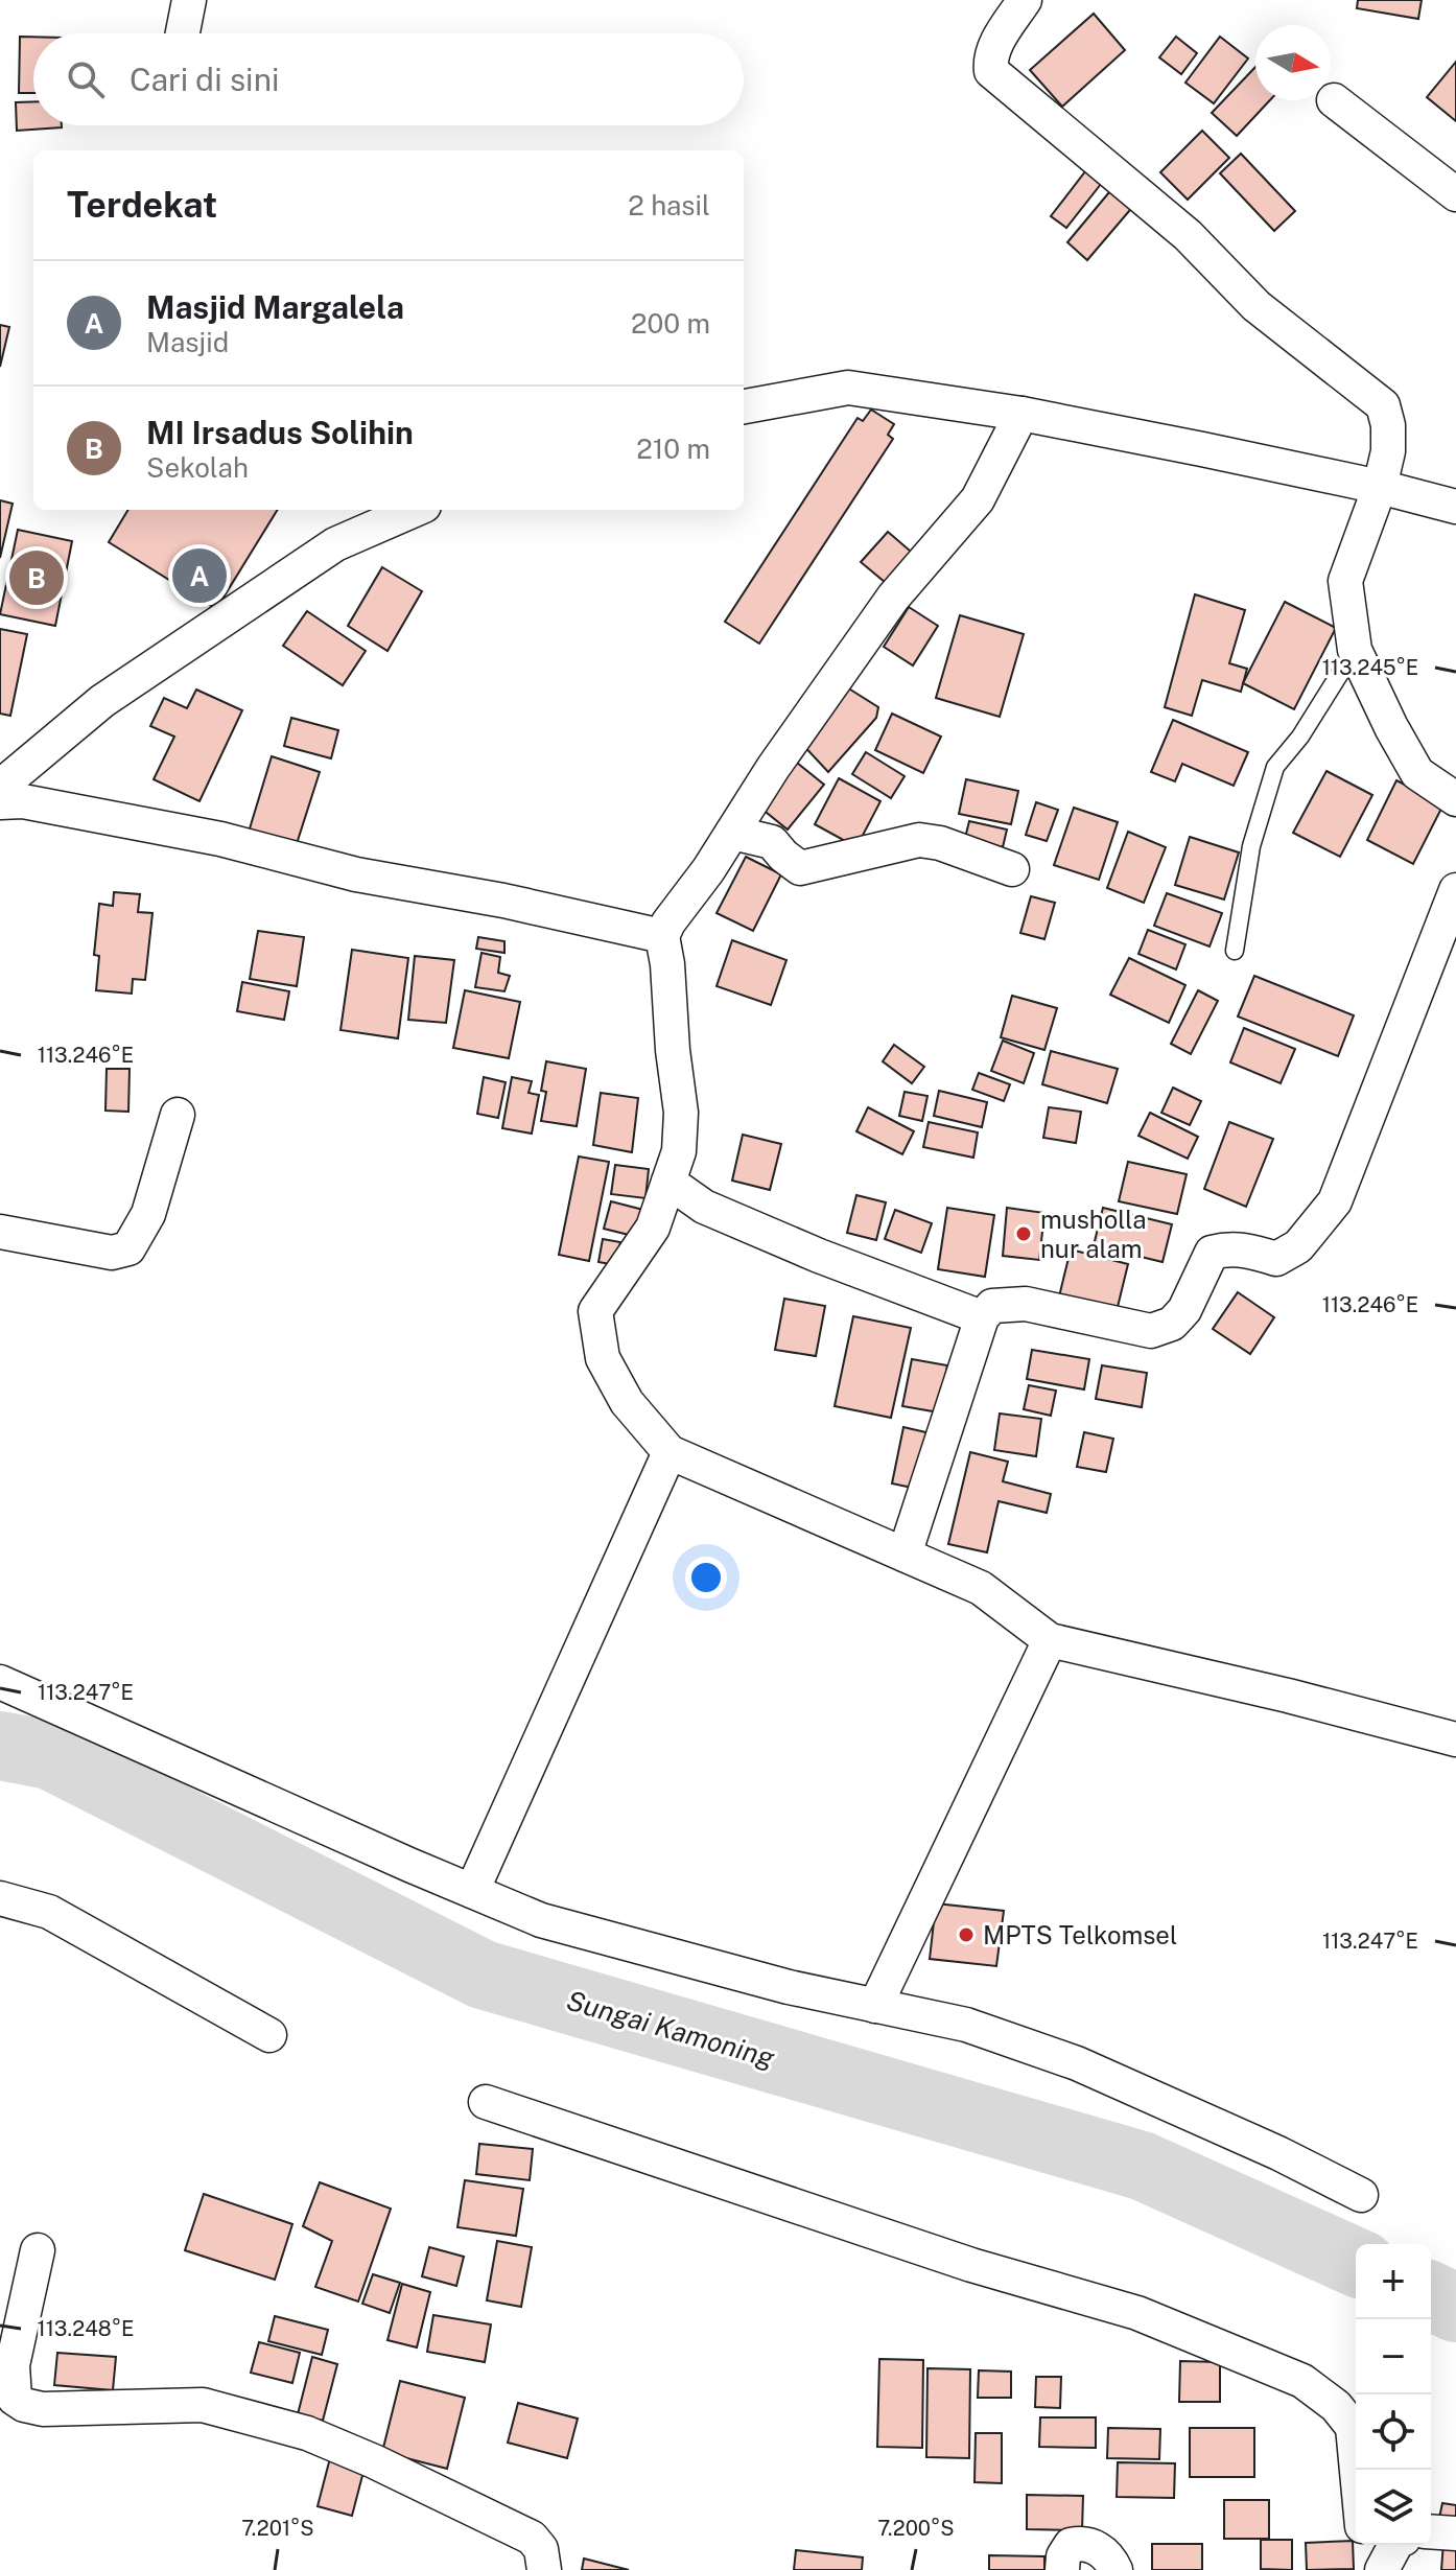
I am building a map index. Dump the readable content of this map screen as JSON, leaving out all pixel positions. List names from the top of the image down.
{
  "water": ["Sungai Kamoning"],
  "places": ["musholla nur alam", "MPTS Telkomsel"],
  "north": "right",
  "page": {
    "search": "Cari di sini",
    "heading": ["Terdekat", "2 hasil"],
    "list": [
      {
        "mark": "A",
        "name": "Masjid Margalela",
        "note": "Masjid",
        "value": "200 m"
      },
      {
        "mark": "B",
        "name": "MI Irsadus Solihin",
        "note": "Sekolah",
        "value": "210 m"
      }
    ],
    "pins": ["A", "B"],
    "map_buttons": ["+", "−"]
  },
  "coordinates": [
    "113.245°E",
    "113.246°E",
    "113.247°E",
    "113.248°E",
    "7.201°S",
    "7.200°S"
  ]
}
